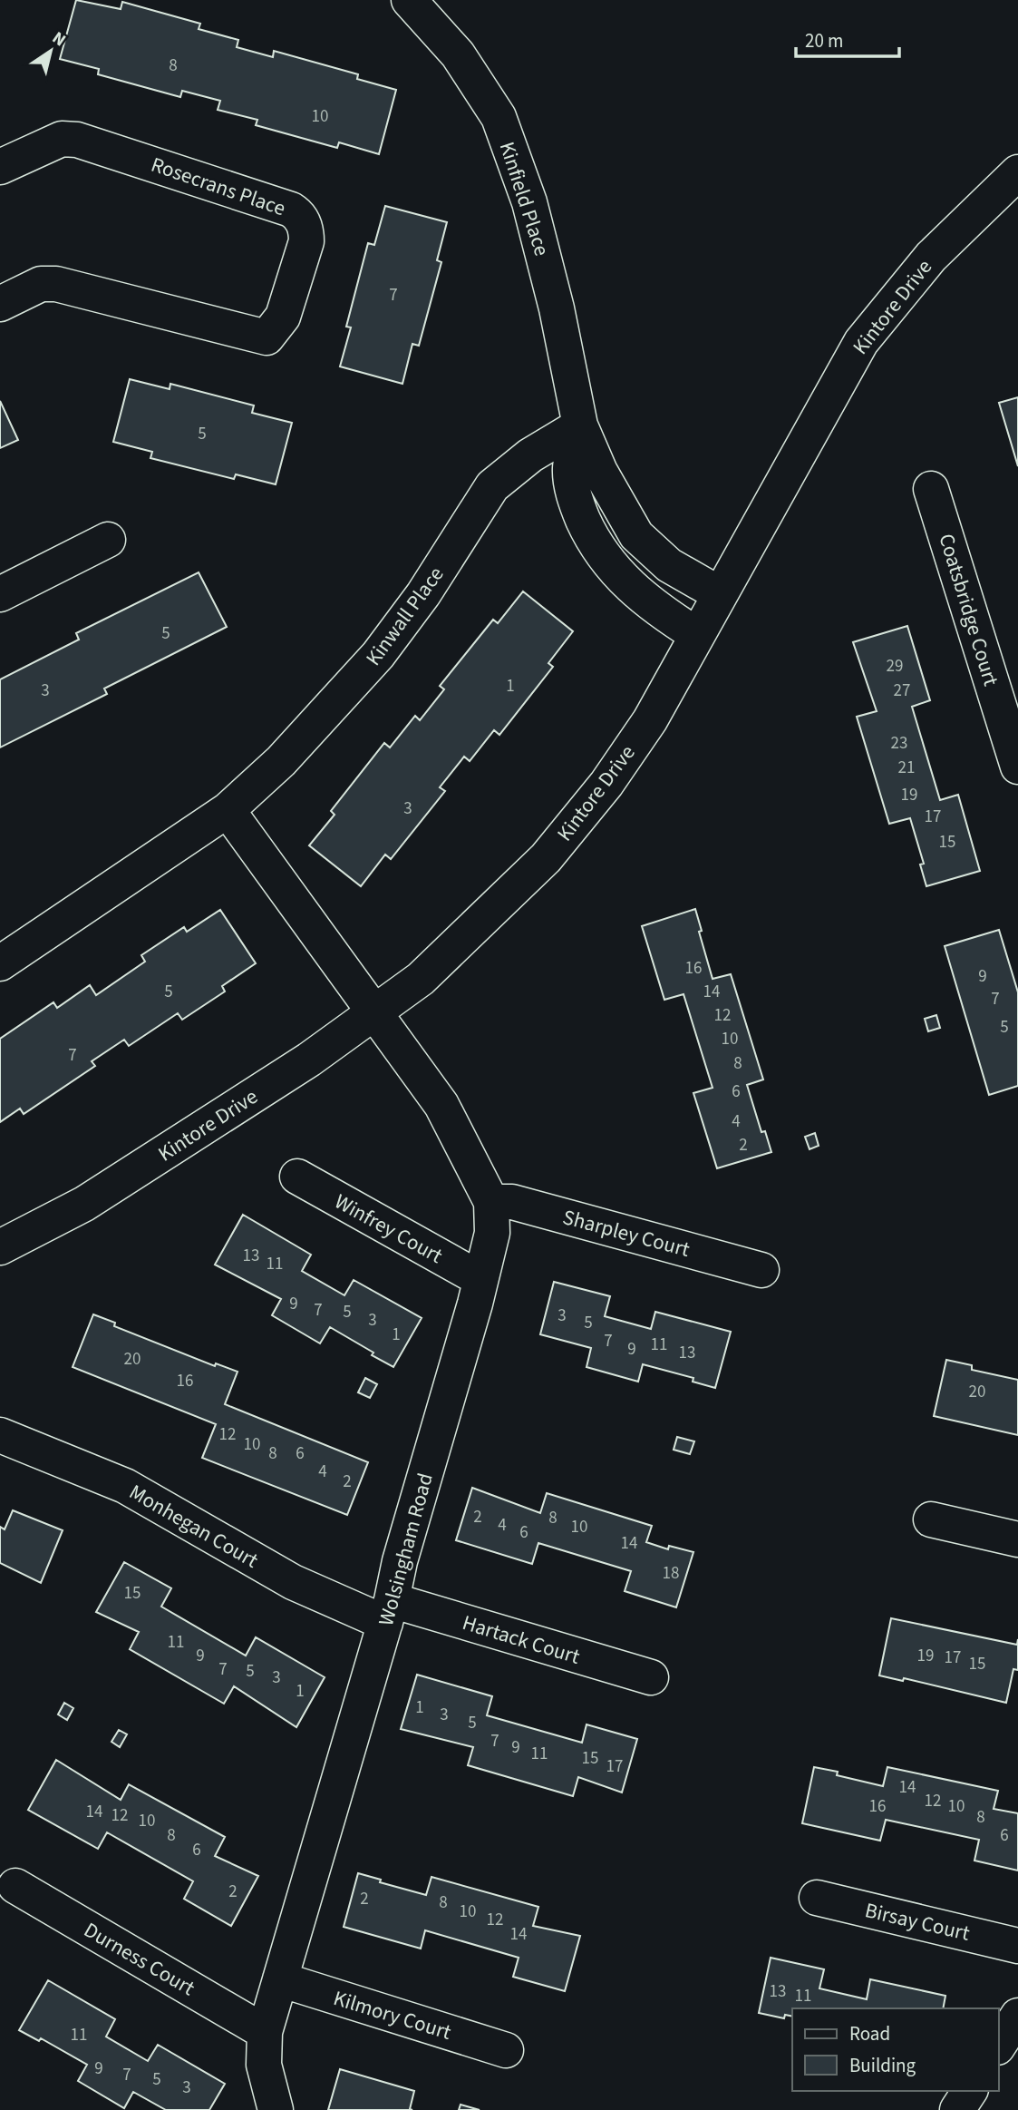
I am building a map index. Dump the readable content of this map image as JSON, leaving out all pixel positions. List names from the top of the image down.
{
  "streets": {
    "street": [
      "Rosecrans Place",
      "Kinfield Place",
      "Kintore Drive",
      "Coatsbridge Court",
      "Kinwall Place",
      "Winfrey Court",
      "Sharpley Court",
      "Monhegan Court",
      "Wolsingham Road",
      "Hartack Court",
      "Birsay Court",
      "Durness Court",
      "Kilmory Court"
    ]
  },
  "crossings": [
    ["Kinfield Place", "Kintore Drive"],
    ["Kinfield Place", "Kinwall Place"],
    ["Kintore Drive", "Wolsingham Road"],
    ["Winfrey Court", "Wolsingham Road"],
    ["Sharpley Court", "Wolsingham Road"],
    ["Monhegan Court", "Wolsingham Road"],
    ["Monhegan Court", "Hartack Court"],
    ["Wolsingham Road", "Hartack Court"],
    ["Wolsingham Road", "Durness Court"],
    ["Wolsingham Road", "Kilmory Court"]
  ],
  "house_numbers": [
    "8",
    "10",
    "7",
    "5",
    "5",
    "29",
    "1",
    "3",
    "27",
    "23",
    "21",
    "19",
    "3",
    "17",
    "15",
    "16",
    "9",
    "5",
    "14",
    "7",
    "12",
    "5",
    "10",
    "7",
    "8",
    "6",
    "4",
    "2",
    "13",
    "11",
    "9",
    "7",
    "5",
    "3",
    "3",
    "5",
    "1",
    "7",
    "11",
    "9",
    "13",
    "20",
    "16",
    "20",
    "12",
    "10",
    "8",
    "6",
    "4",
    "2",
    "2",
    "8",
    "4",
    "10",
    "6",
    "14",
    "18",
    "15",
    "11",
    "9",
    "19",
    "17",
    "15",
    "7",
    "5",
    "3",
    "1",
    "1",
    "3",
    "5",
    "7",
    "9",
    "11",
    "15",
    "17",
    "14",
    "12",
    "16",
    "10",
    "14",
    "12",
    "8",
    "10",
    "8",
    "6",
    "6",
    "2",
    "2",
    "8",
    "10",
    "12",
    "14",
    "13",
    "11",
    "11",
    "9",
    "7",
    "5",
    "3"
  ],
  "legend": ["Road", "Building"],
  "scale_bar": "20 m",
  "north": "top right"
}
